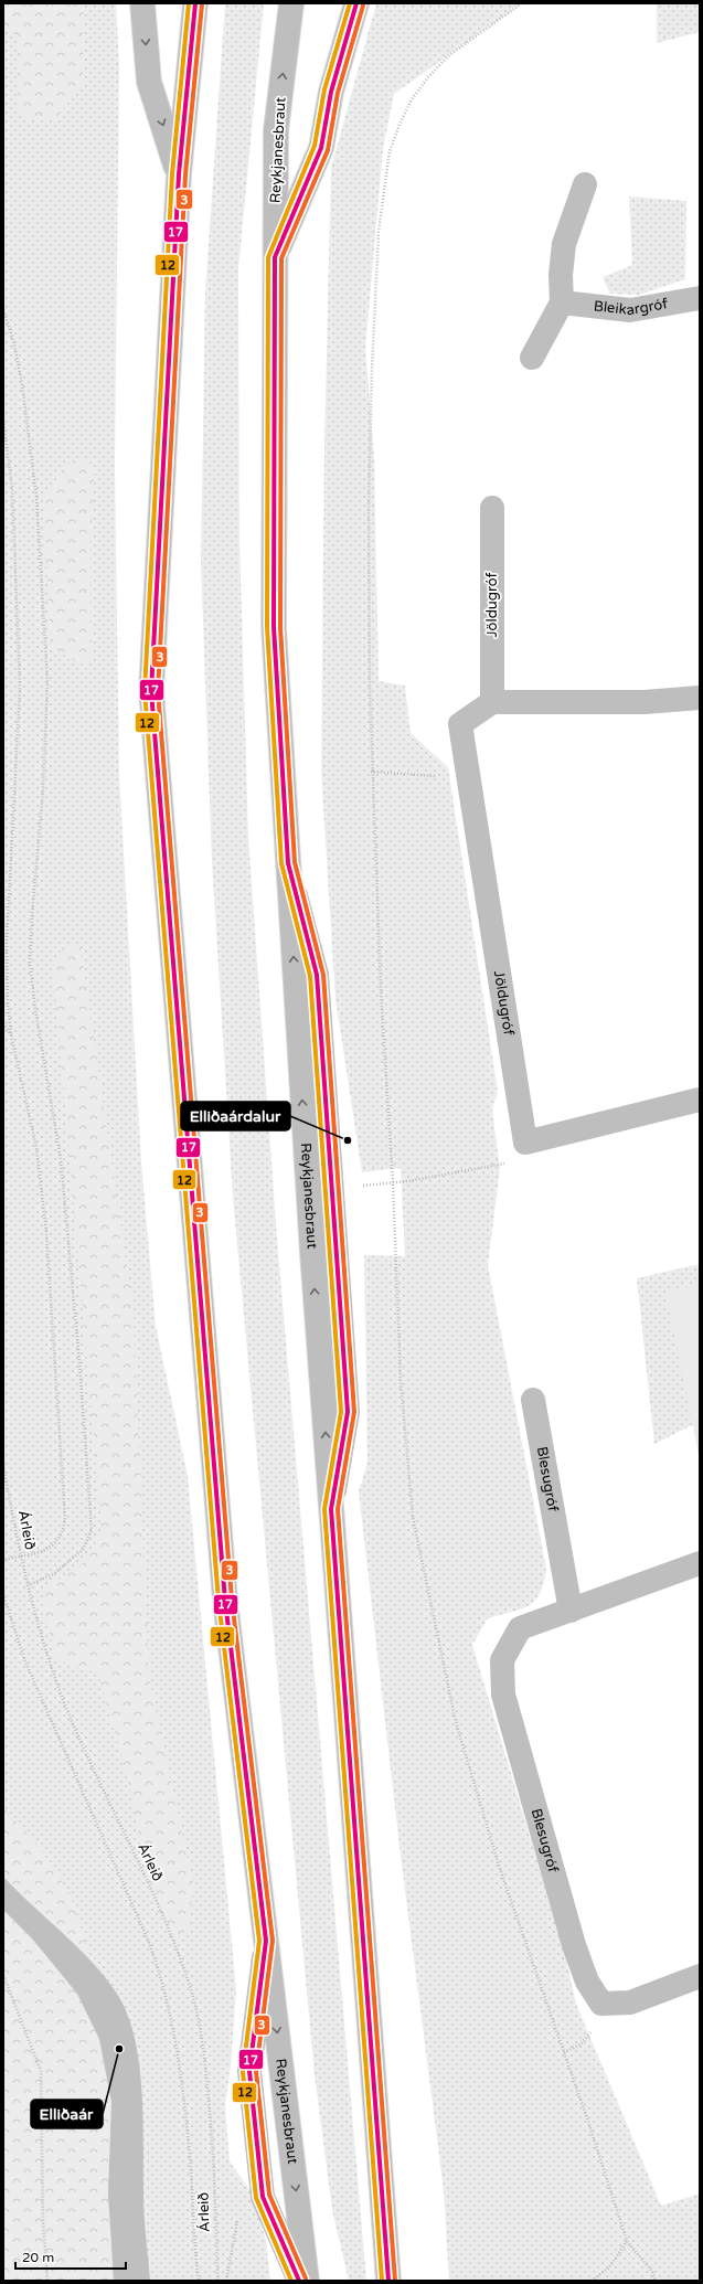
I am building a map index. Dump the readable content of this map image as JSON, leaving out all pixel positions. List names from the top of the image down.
{
  "streets": {
    "main road": [
      "Reykjanesbraut",
      "Bleikargróf",
      "Jöldugróf",
      "Blesugróf"
    ],
    "path": ["Árleið"]
  },
  "places": ["Elliðaárdalur", "Elliðaár"],
  "lines": ["transit line 17", "transit line 12", "transit line 3"],
  "scale_bar": "20 m"
}
